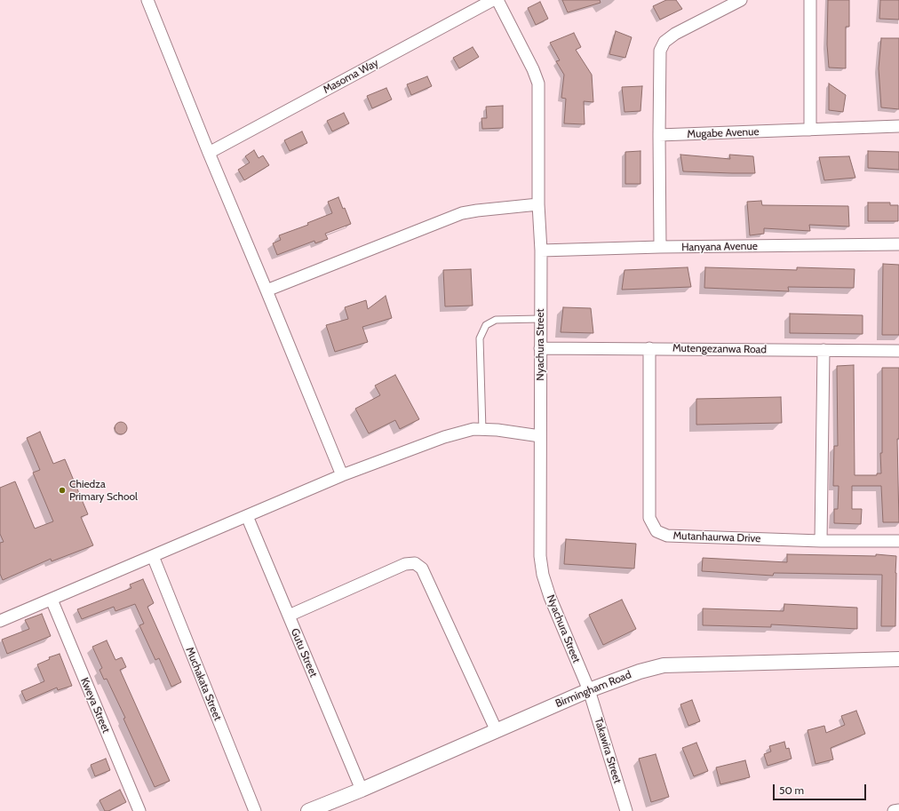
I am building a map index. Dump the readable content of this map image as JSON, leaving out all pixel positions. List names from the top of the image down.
{
  "streets": {
    "street": [
      "Masoma Way",
      "Mugabe Avenue",
      "Hanyana Avenue",
      "Nyachura Street",
      "Mutengezanwa Road",
      "Mutanhaurwa Drive",
      "Gutu Street",
      "Muchakata Street",
      "Birmingham Road",
      "Kweya Street",
      "Takawira Street"
    ]
  },
  "crossings": [
    ["Hanyana Avenue", "Nyachura Street"],
    ["Nyachura Street", "Mutengezanwa Road"],
    ["Nyachura Street", "Birmingham Road"],
    ["Nyachura Street", "Takawira Street"],
    ["Mutengezanwa Road", "Mutanhaurwa Drive"],
    ["Gutu Street", "Birmingham Road"],
    ["Birmingham Road", "Takawira Street"]
  ],
  "places": ["Chiedza Primary School"],
  "scale_bar": "50 m"
}
